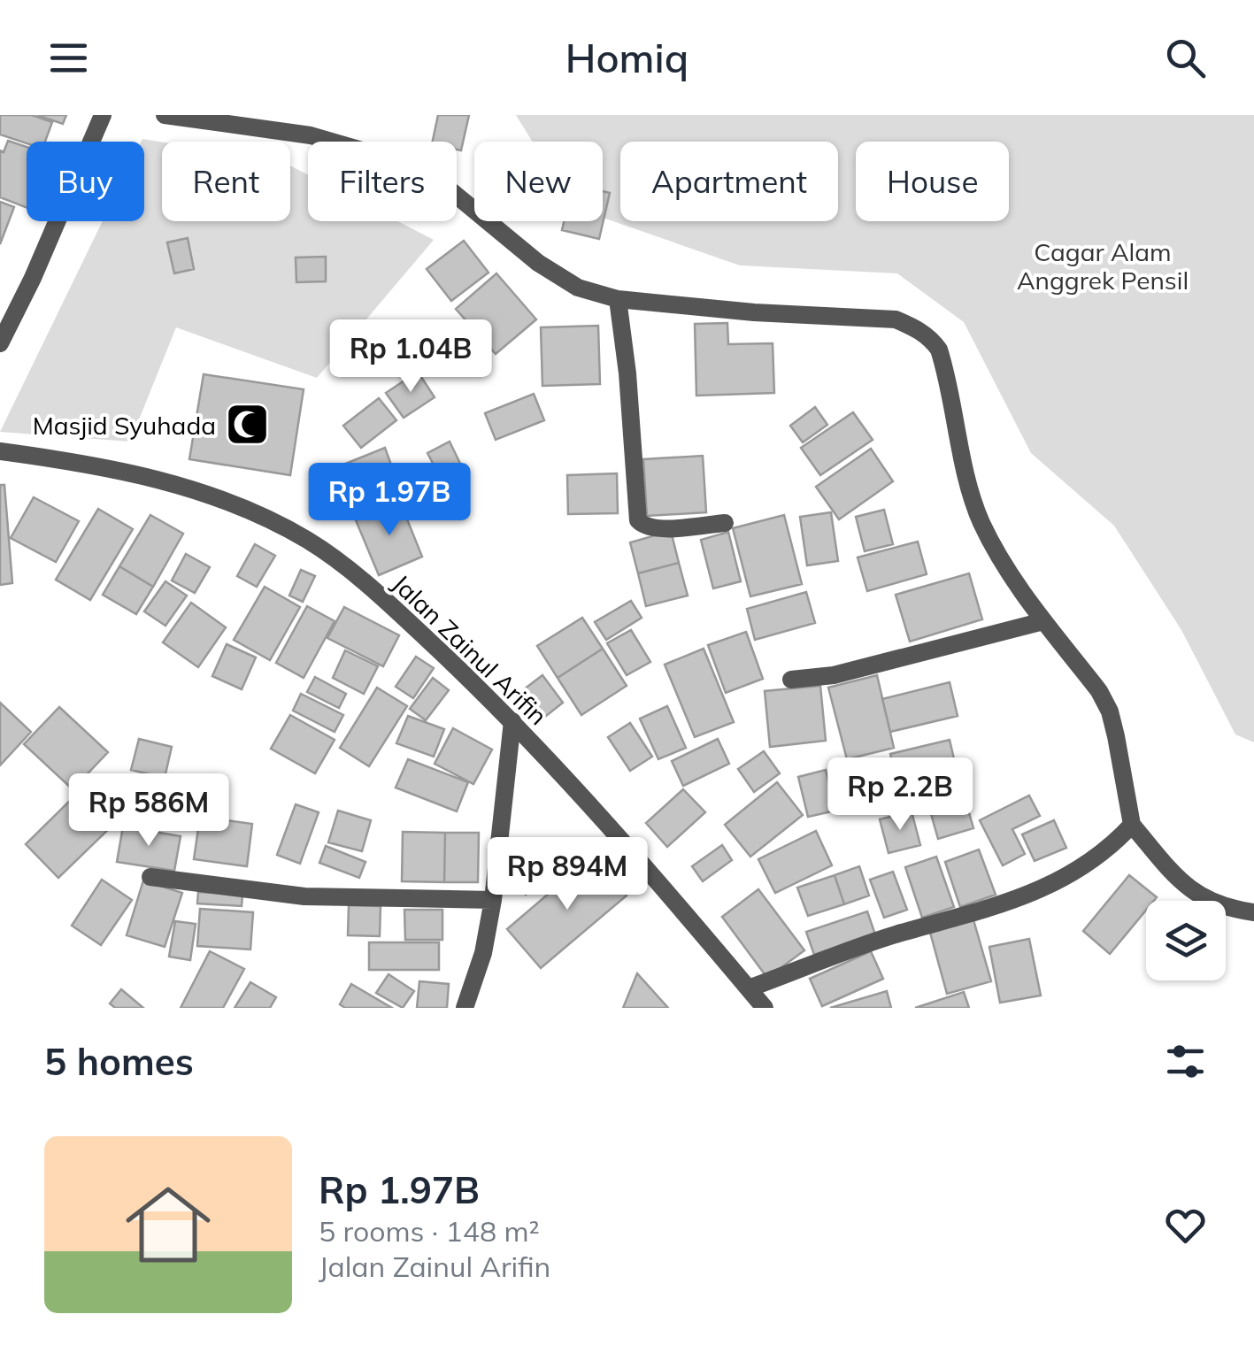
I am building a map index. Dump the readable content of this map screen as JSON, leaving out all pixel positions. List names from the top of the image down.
{
  "streets": {
    "street": ["Jalan Zainul Arifin"]
  },
  "parks": ["Cagar Alam Anggrek Pensil"],
  "places": {
    "mosque": ["Masjid Syuhada"]
  },
  "page": {
    "header": "Homiq",
    "chip": [
      "Buy",
      "Rent",
      "Filters",
      "New",
      "Apartment",
      "House"
    ],
    "price": [
      "Rp 1.04B",
      "Rp 1.97B",
      "Rp 2.2B",
      "Rp 586M",
      "Rp 894M"
    ],
    "heading": "5 homes",
    "list": [
      {
        "name": "Rp 1.97B",
        "note": "5 rooms · 148 m² · Jalan Zainul Arifin"
      }
    ]
  }
}
